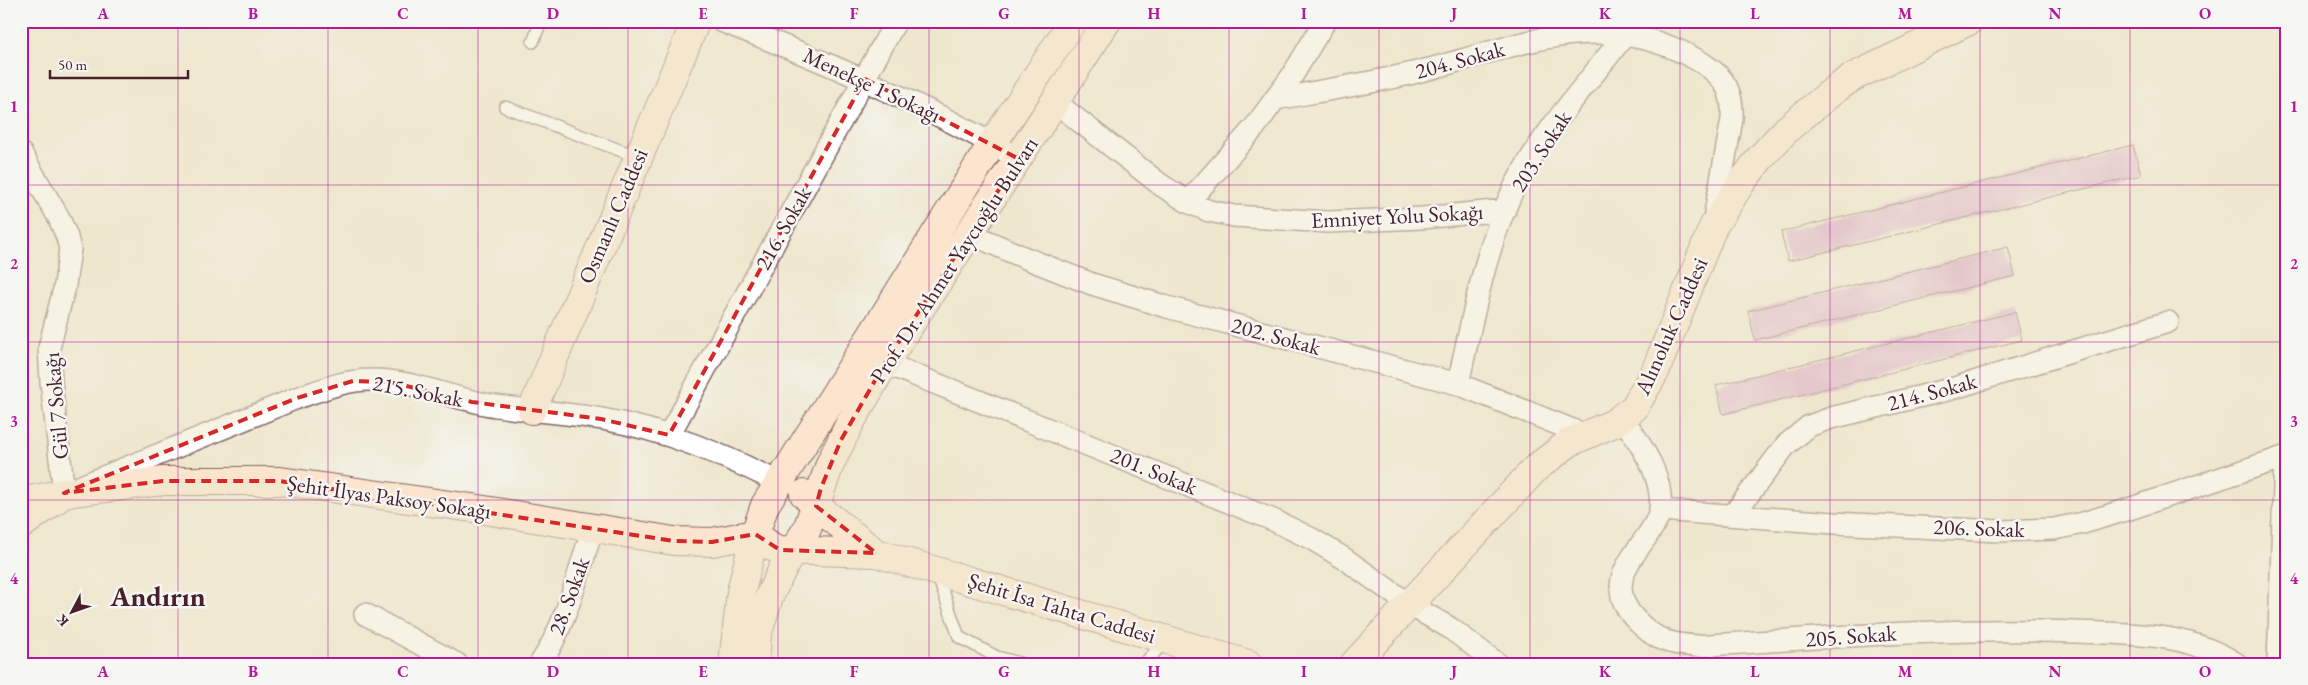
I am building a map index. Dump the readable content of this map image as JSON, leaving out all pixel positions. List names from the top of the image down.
{
  "streets": {
    "street": [
      "204. Sokak",
      "Menekşe 1 Sokağı",
      "203. Sokak",
      "Osmanlı Caddesi",
      "Emniyet Yolu Sokağı",
      "216. Sokak",
      "Prof. Dr. Ahmet Yaycıoğlu Bulvarı",
      "Alınoluk Caddesi",
      "202. Sokak",
      "215. Sokak",
      "214. Sokak",
      "Gül 7 Sokağı",
      "201. Sokak",
      "Şehit İlyas Paksoy Sokağı",
      "206. Sokak",
      "28. Sokak",
      "Şehit İsa Tahta Caddesi",
      "205. Sokak"
    ]
  },
  "crossings": [
    ["204. Sokak", "203. Sokak"],
    ["204. Sokak", "Alınoluk Caddesi"],
    ["Menekşe 1 Sokağı", "216. Sokak"],
    ["Menekşe 1 Sokağı", "Prof. Dr. Ahmet Yaycıoğlu Bulvarı"],
    ["203. Sokak", "Emniyet Yolu Sokağı"],
    ["203. Sokak", "202. Sokak"],
    ["Osmanlı Caddesi", "215. Sokak"],
    ["Emniyet Yolu Sokağı", "Prof. Dr. Ahmet Yaycıoğlu Bulvarı"],
    ["216. Sokak", "215. Sokak"],
    ["Prof. Dr. Ahmet Yaycıoğlu Bulvarı", "202. Sokak"],
    ["Prof. Dr. Ahmet Yaycıoğlu Bulvarı", "215. Sokak"],
    ["Prof. Dr. Ahmet Yaycıoğlu Bulvarı", "201. Sokak"],
    ["Prof. Dr. Ahmet Yaycıoğlu Bulvarı", "Şehit İlyas Paksoy Sokağı"],
    ["Prof. Dr. Ahmet Yaycıoğlu Bulvarı", "Şehit İsa Tahta Caddesi"],
    ["Alınoluk Caddesi", "202. Sokak"],
    ["Alınoluk Caddesi", "201. Sokak"],
    ["215. Sokak", "Gül 7 Sokağı"],
    ["215. Sokak", "Şehit İlyas Paksoy Sokağı"],
    ["215. Sokak", "Şehit İsa Tahta Caddesi"],
    ["214. Sokak", "206. Sokak"],
    ["Gül 7 Sokağı", "Şehit İlyas Paksoy Sokağı"],
    ["Şehit İlyas Paksoy Sokağı", "28. Sokak"],
    ["Şehit İlyas Paksoy Sokağı", "Şehit İsa Tahta Caddesi"],
    ["206. Sokak", "205. Sokak"]
  ],
  "districts": ["Andırın"],
  "scale_bar": "50 m",
  "north": "bottom left",
  "grid": {
    "columns": [
      "A",
      "B",
      "C",
      "D",
      "E",
      "F",
      "G",
      "H",
      "I",
      "J",
      "K",
      "L",
      "M",
      "N",
      "O"
    ],
    "rows": [
      "1",
      "2",
      "3",
      "4"
    ]
  }
}
